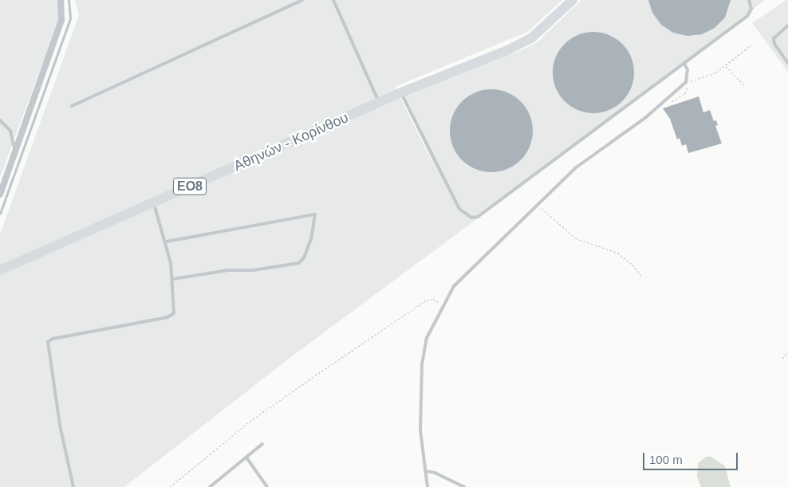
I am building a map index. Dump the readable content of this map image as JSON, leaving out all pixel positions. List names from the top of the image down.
{
  "streets": {
    "main road": ["Αθηνών - Κορίνθου", "ΕΟ8"]
  },
  "scale_bar": "100 m"
}
